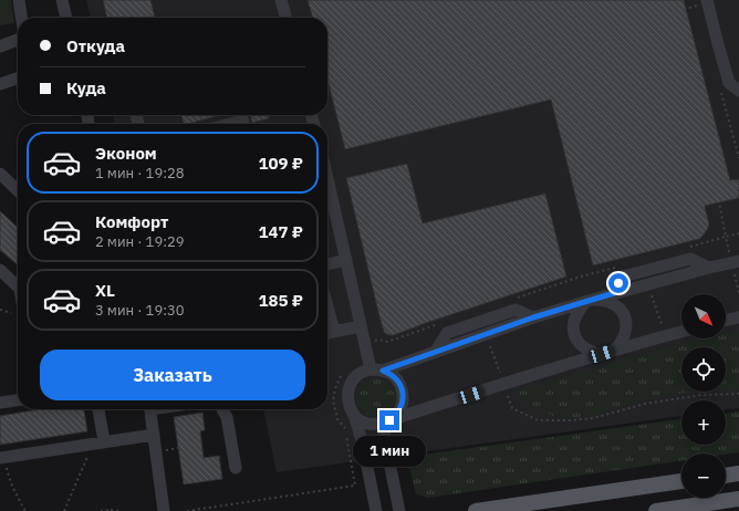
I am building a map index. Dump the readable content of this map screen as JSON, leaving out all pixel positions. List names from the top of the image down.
{
  "north": "bottom right",
  "page": {
    "banner": ["Откуда", "Куда"],
    "list": [
      {
        "name": "Эконом",
        "note": "1 мин · 19:28",
        "value": "109 ₽"
      },
      {
        "name": "Комфорт",
        "note": "2 мин · 19:29",
        "value": "147 ₽"
      },
      {
        "name": "XL",
        "note": "3 мин · 19:30",
        "value": "185 ₽"
      }
    ],
    "map_buttons": ["+", "−"],
    "buttons": "Заказать",
    "bubble": "1 мин"
  }
}
